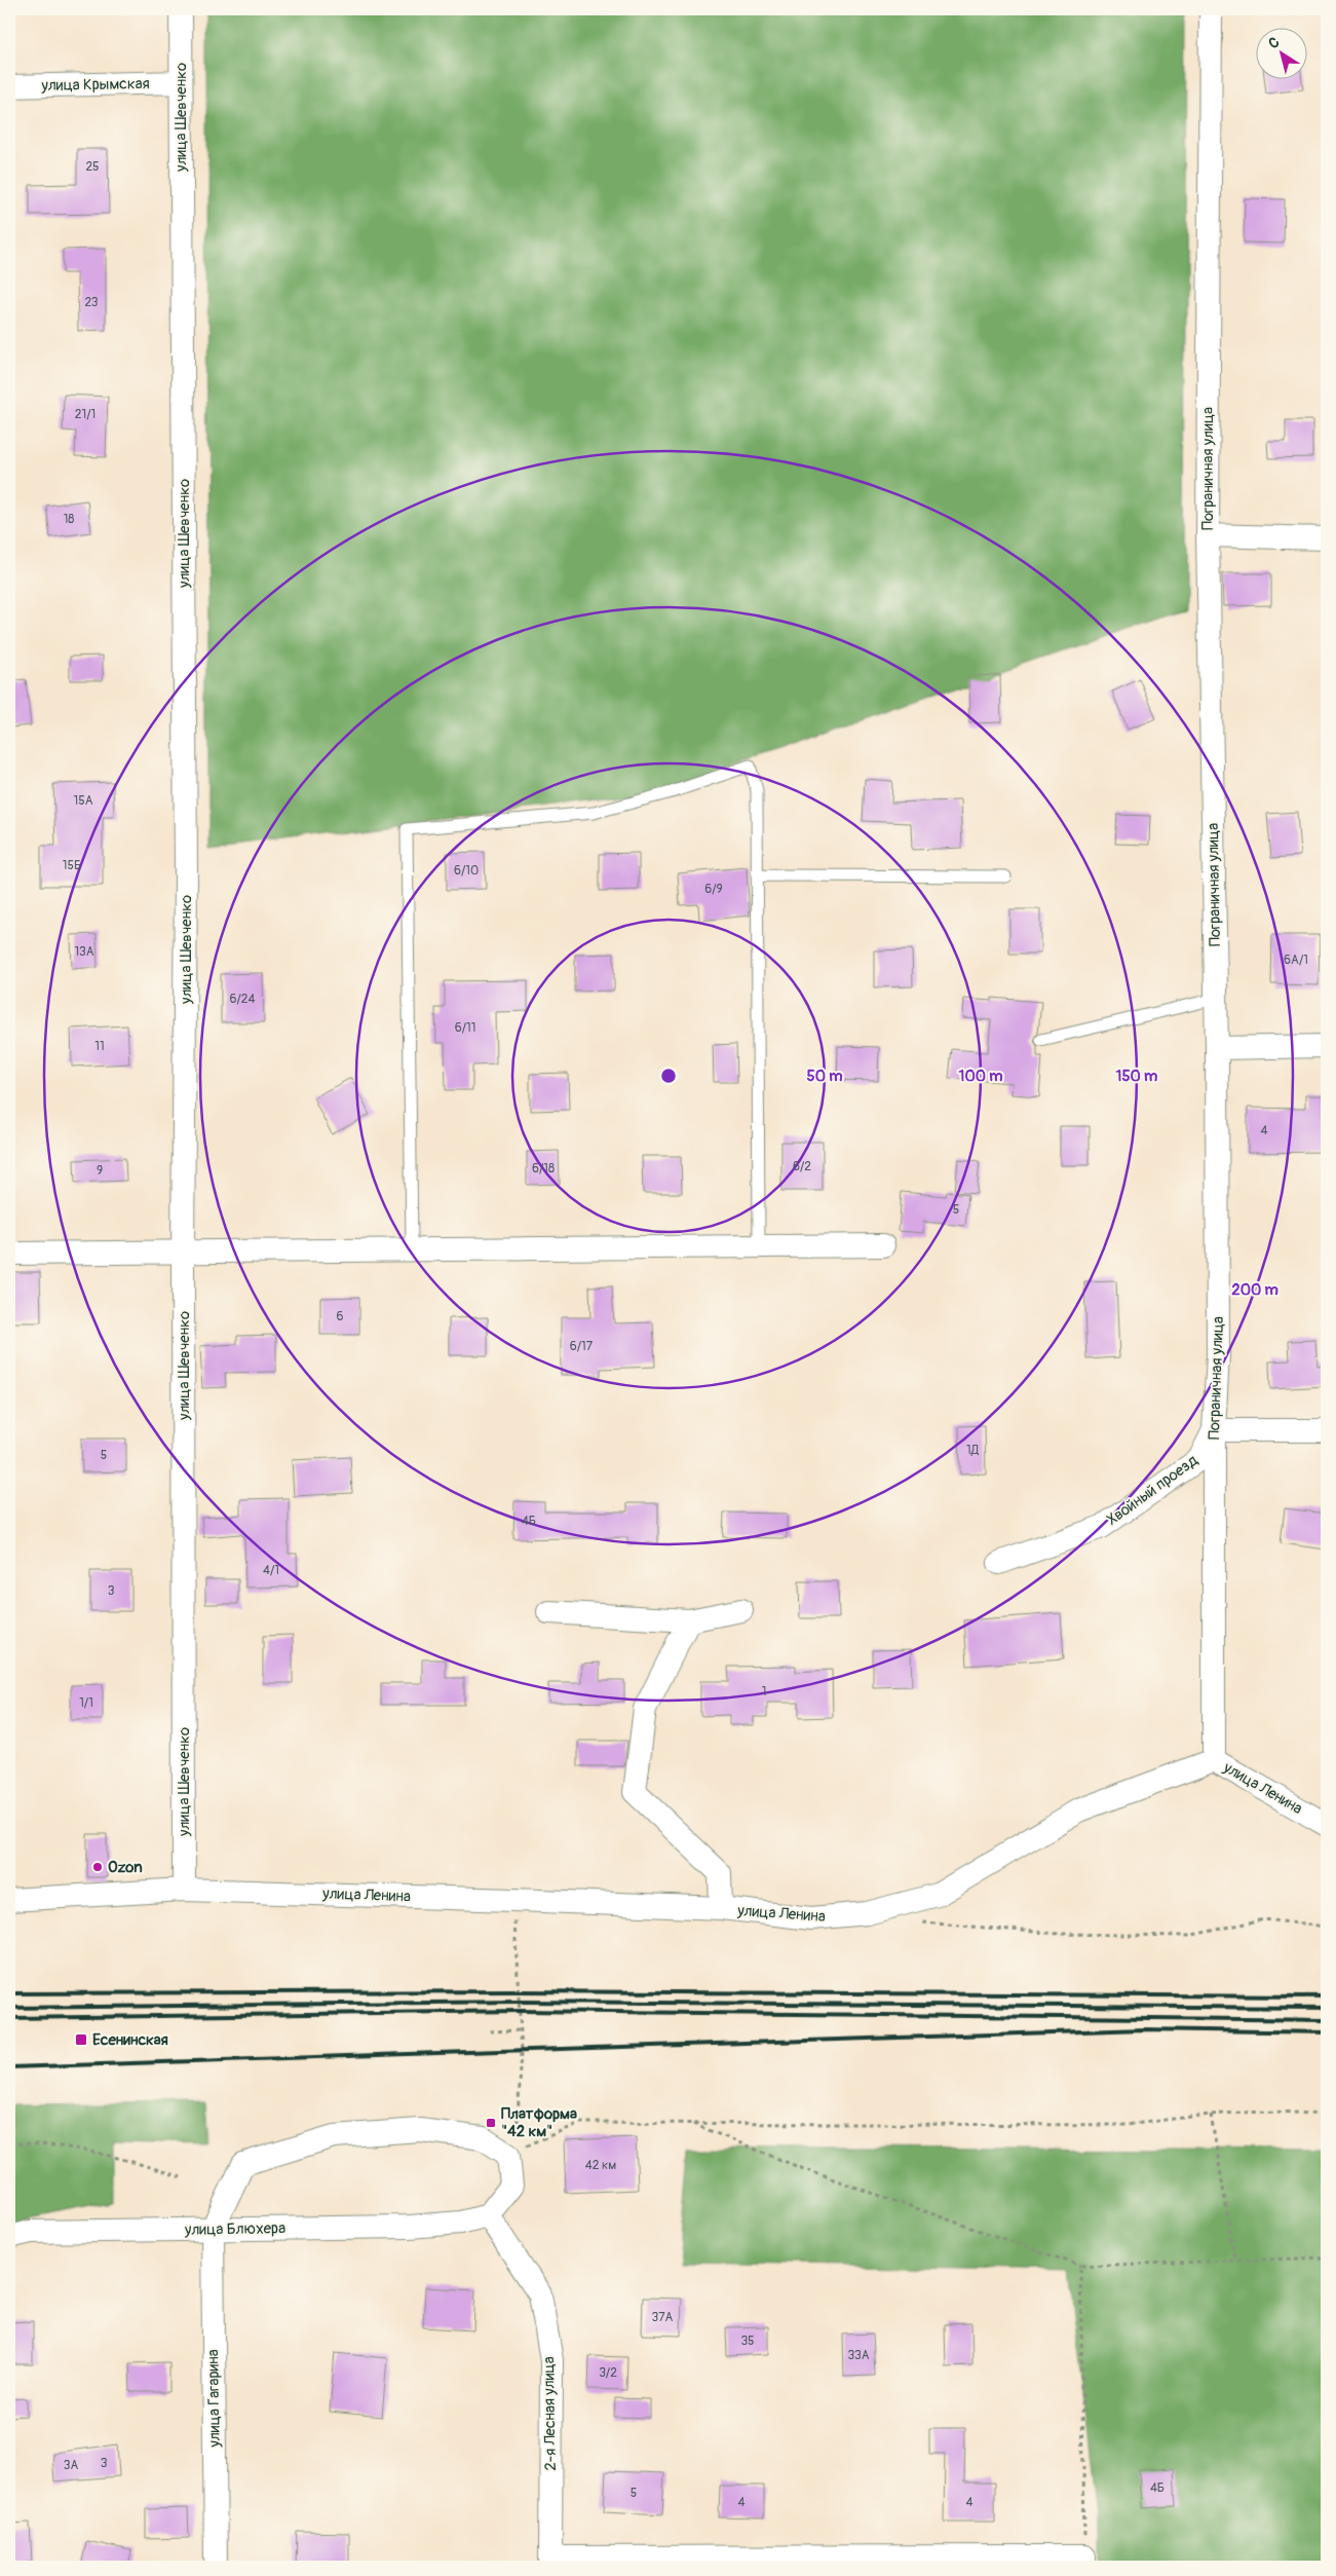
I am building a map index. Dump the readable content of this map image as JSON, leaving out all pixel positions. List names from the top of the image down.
{
  "streets": {
    "street": [
      "улица Крымская",
      "улица Шевченко",
      "Пограничная улица",
      "Хвойный проезд",
      "улица Ленина",
      "улица Блюхера",
      "улица Гагарина",
      "2-я Лесная улица"
    ]
  },
  "crossings": [
    ["улица Крымская", "улица Шевченко"],
    ["улица Шевченко", "улица Ленина"],
    ["Пограничная улица", "Хвойный проезд"],
    ["Пограничная улица", "улица Ленина"],
    ["улица Блюхера", "улица Гагарина"],
    ["улица Блюхера", "2-я Лесная улица"]
  ],
  "places": {
    "other": ["Ozon"],
    "transit": ["Есенинская", "Платформа \"42 км\""]
  },
  "house_numbers": [
    "25",
    "23",
    "21/1",
    "18",
    "15А",
    "15Б",
    "6/10",
    "6/9",
    "13А",
    "6А/1",
    "6/24",
    "6/11",
    "11",
    "4",
    "6/2",
    "6/18",
    "9",
    "5",
    "6",
    "6/17",
    "1Д",
    "5",
    "4Б",
    "4/1",
    "3",
    "1",
    "1/1",
    "42 км",
    "37А",
    "35",
    "33А",
    "3/2",
    "3",
    "3А",
    "4Б",
    "5",
    "4",
    "4"
  ],
  "north": "top left",
  "rings": [
    "50 m",
    "100 m",
    "150 m",
    "200 m"
  ]
}
